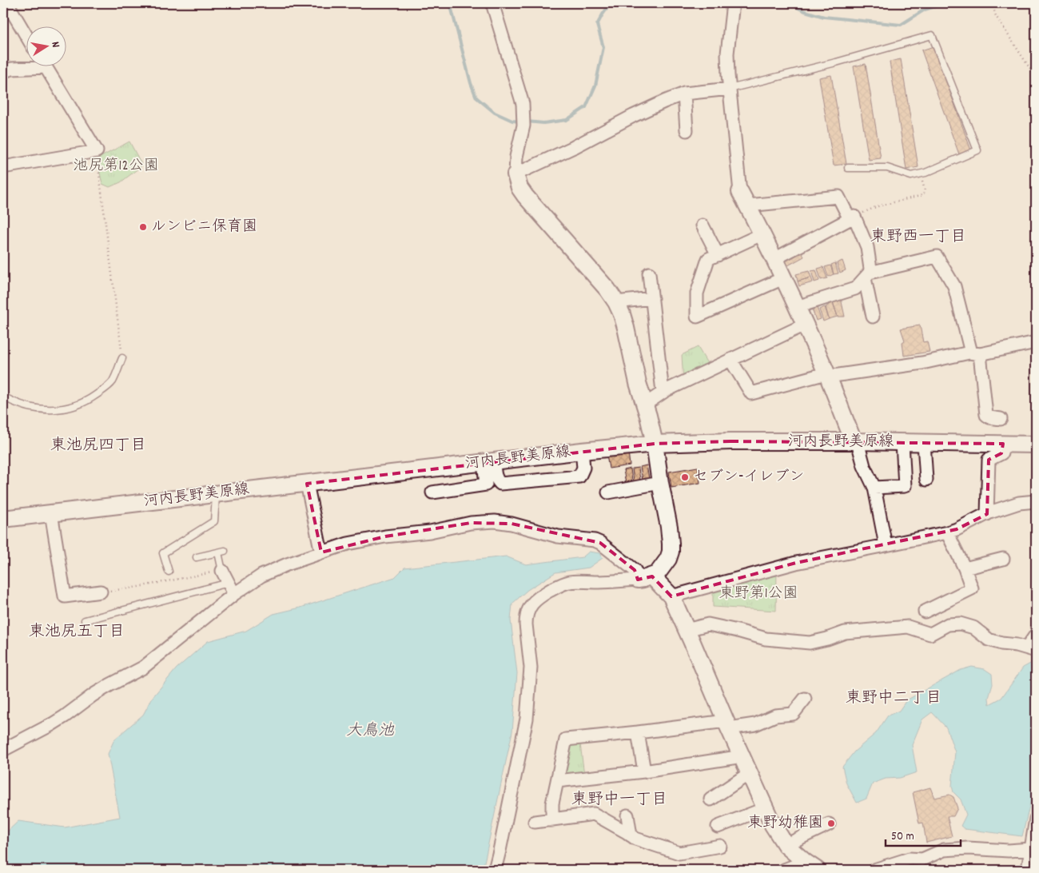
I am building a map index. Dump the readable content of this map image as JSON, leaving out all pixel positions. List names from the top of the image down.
{
  "streets": {
    "street": ["河内長野美原線"]
  },
  "districts": [
    "東野西一丁目",
    "東池尻四丁目",
    "東池尻五丁目",
    "東野中二丁目",
    "東野中一丁目"
  ],
  "water": ["大鳥池"],
  "parks": ["池尻第12公園", "東野第1公園"],
  "places": ["ルンビニ保育園", "セブン-イレブン", "東野幼稚園"],
  "scale_bar": "50 m",
  "north": "right"
}
